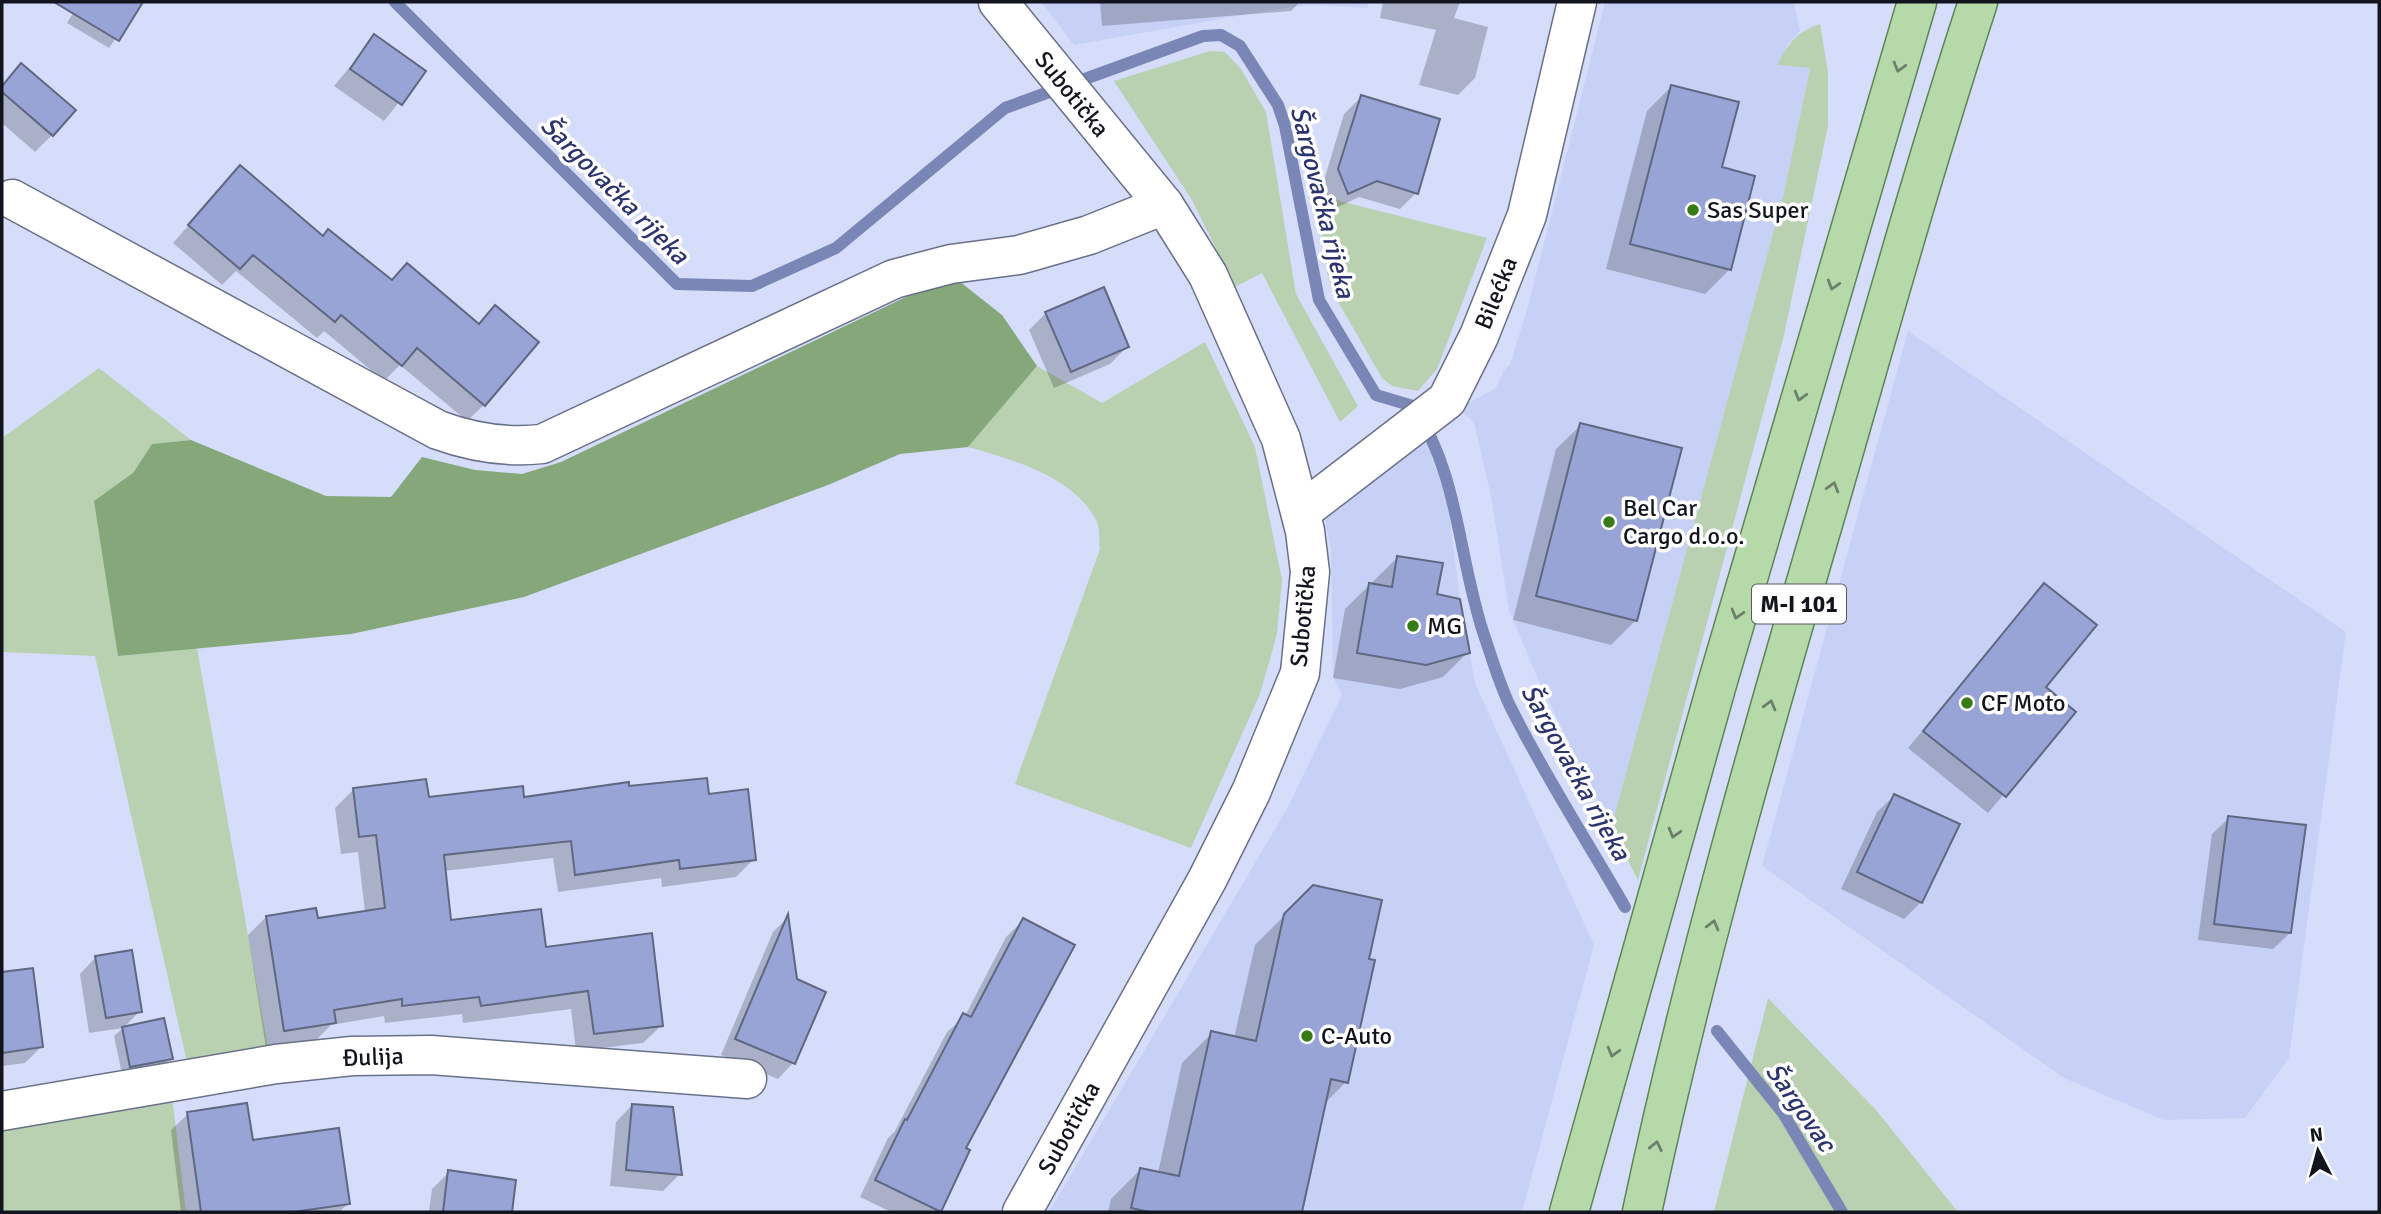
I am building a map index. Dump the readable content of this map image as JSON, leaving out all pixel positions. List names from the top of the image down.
{
  "streets": {
    "main road": ["M-I 101"],
    "street": ["Subotička", "Bilećka", "Đulija"]
  },
  "crossings": [
    ["Subotička", "Bilećka"]
  ],
  "water": ["Šargovačka rijeka", "Šargovac"],
  "places": [
    "Sas Super",
    "Bel Car Cargo d.o.o.",
    "MG",
    "CF Moto",
    "C-Auto"
  ],
  "north": "top"
}
